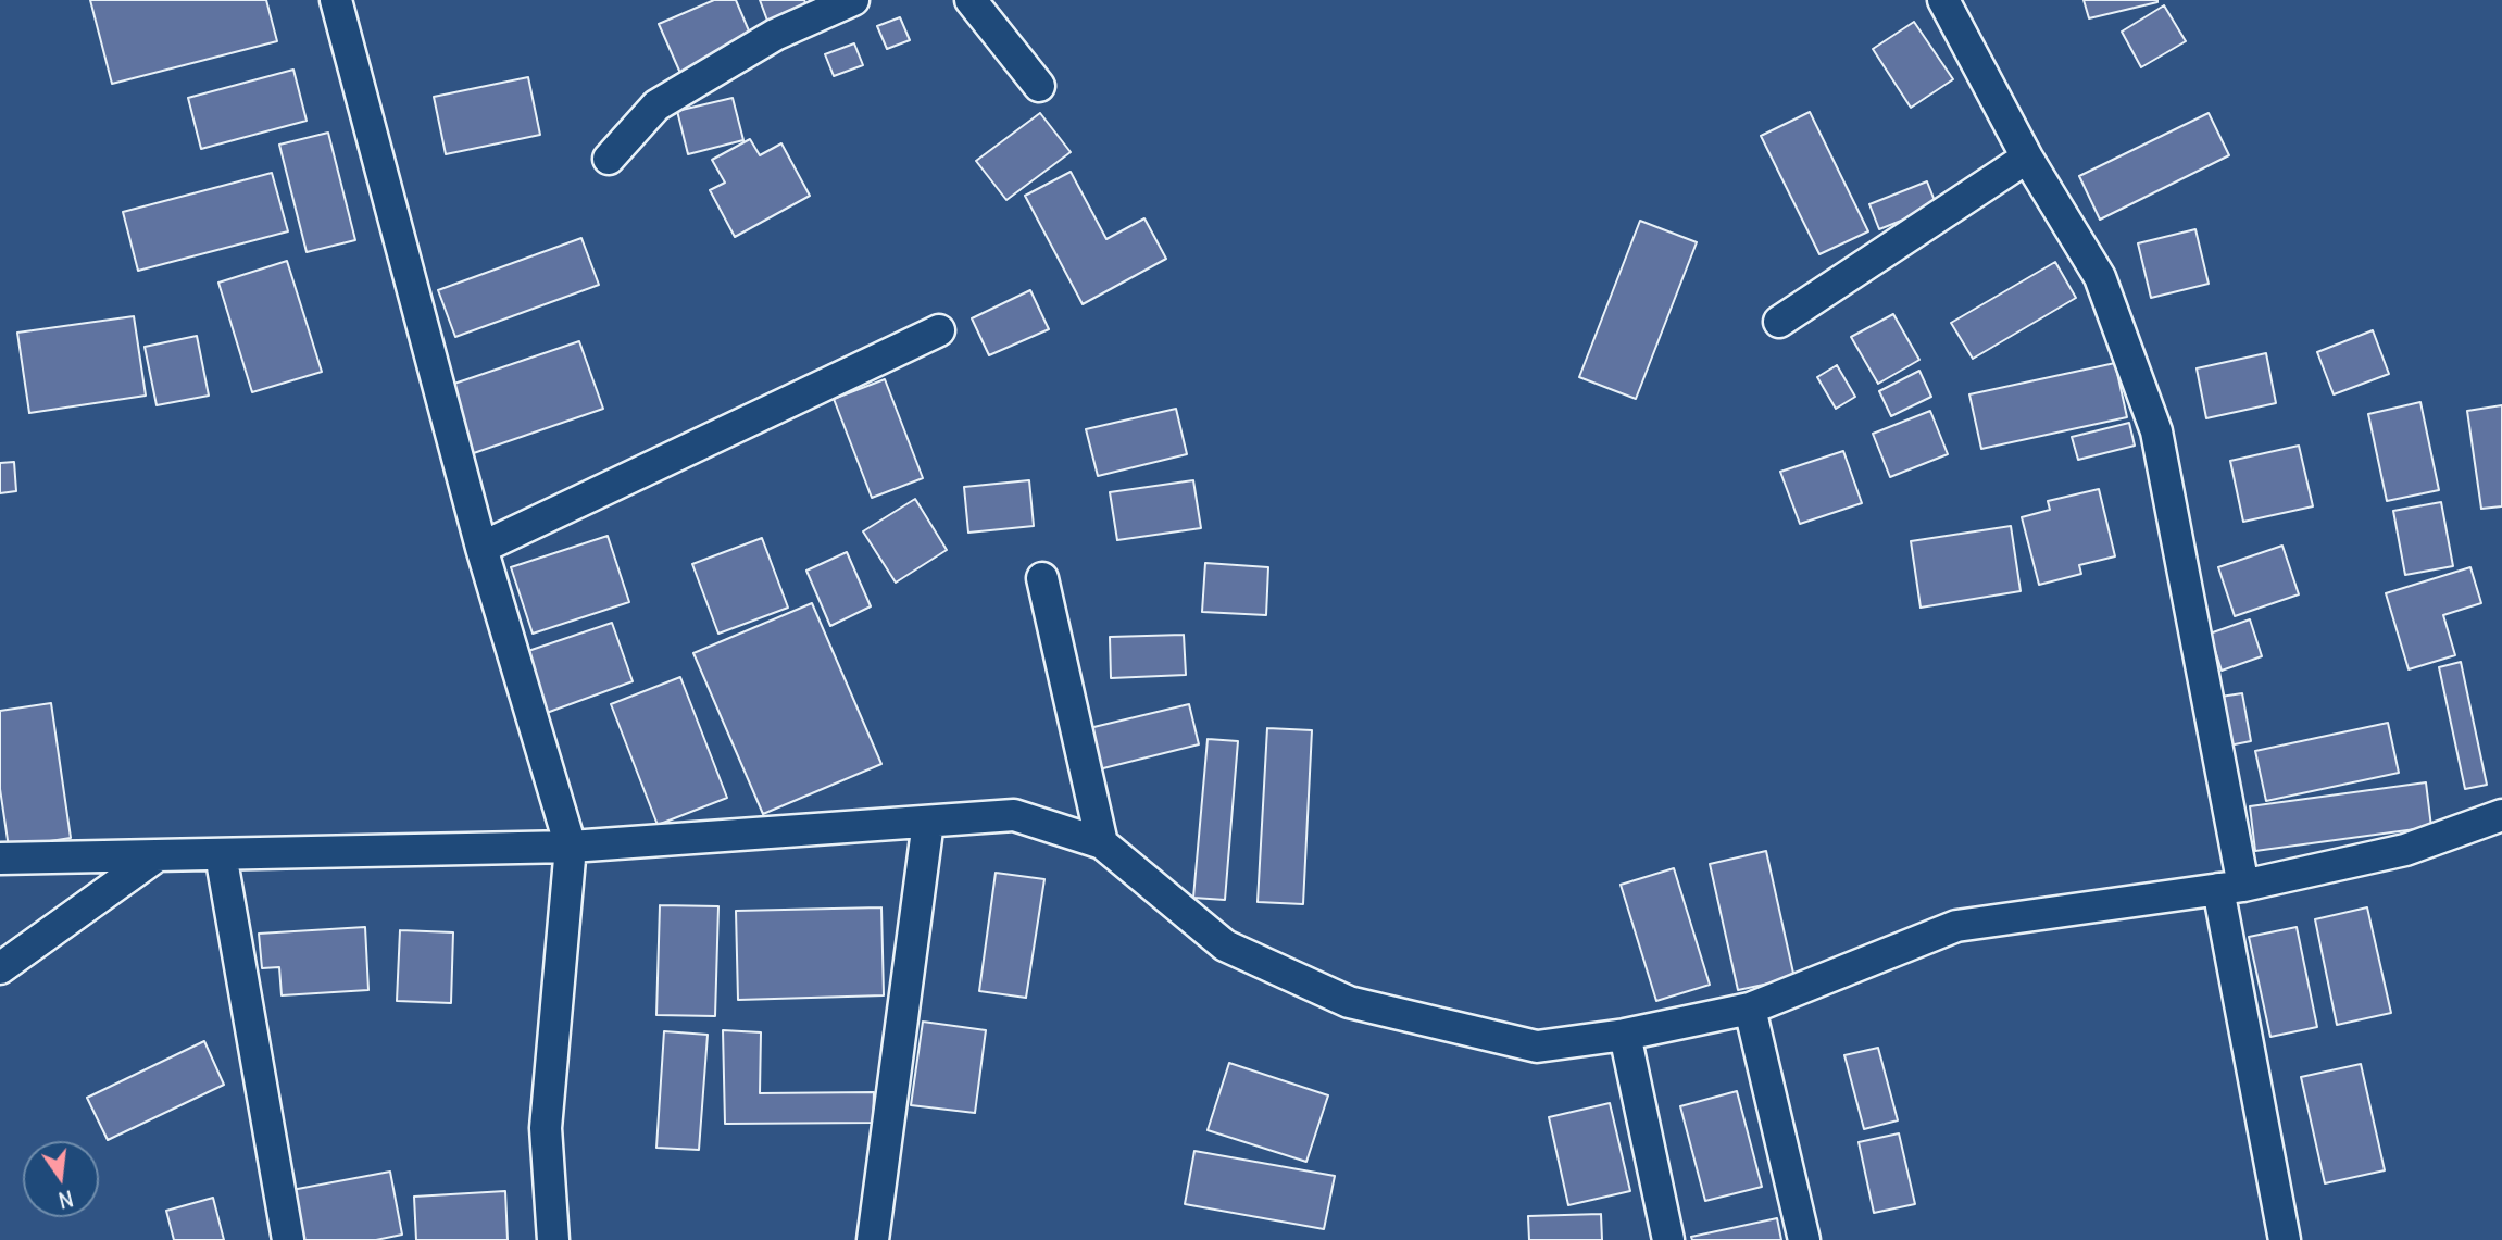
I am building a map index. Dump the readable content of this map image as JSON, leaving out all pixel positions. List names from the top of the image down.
{
  "north": "bottom"
}
